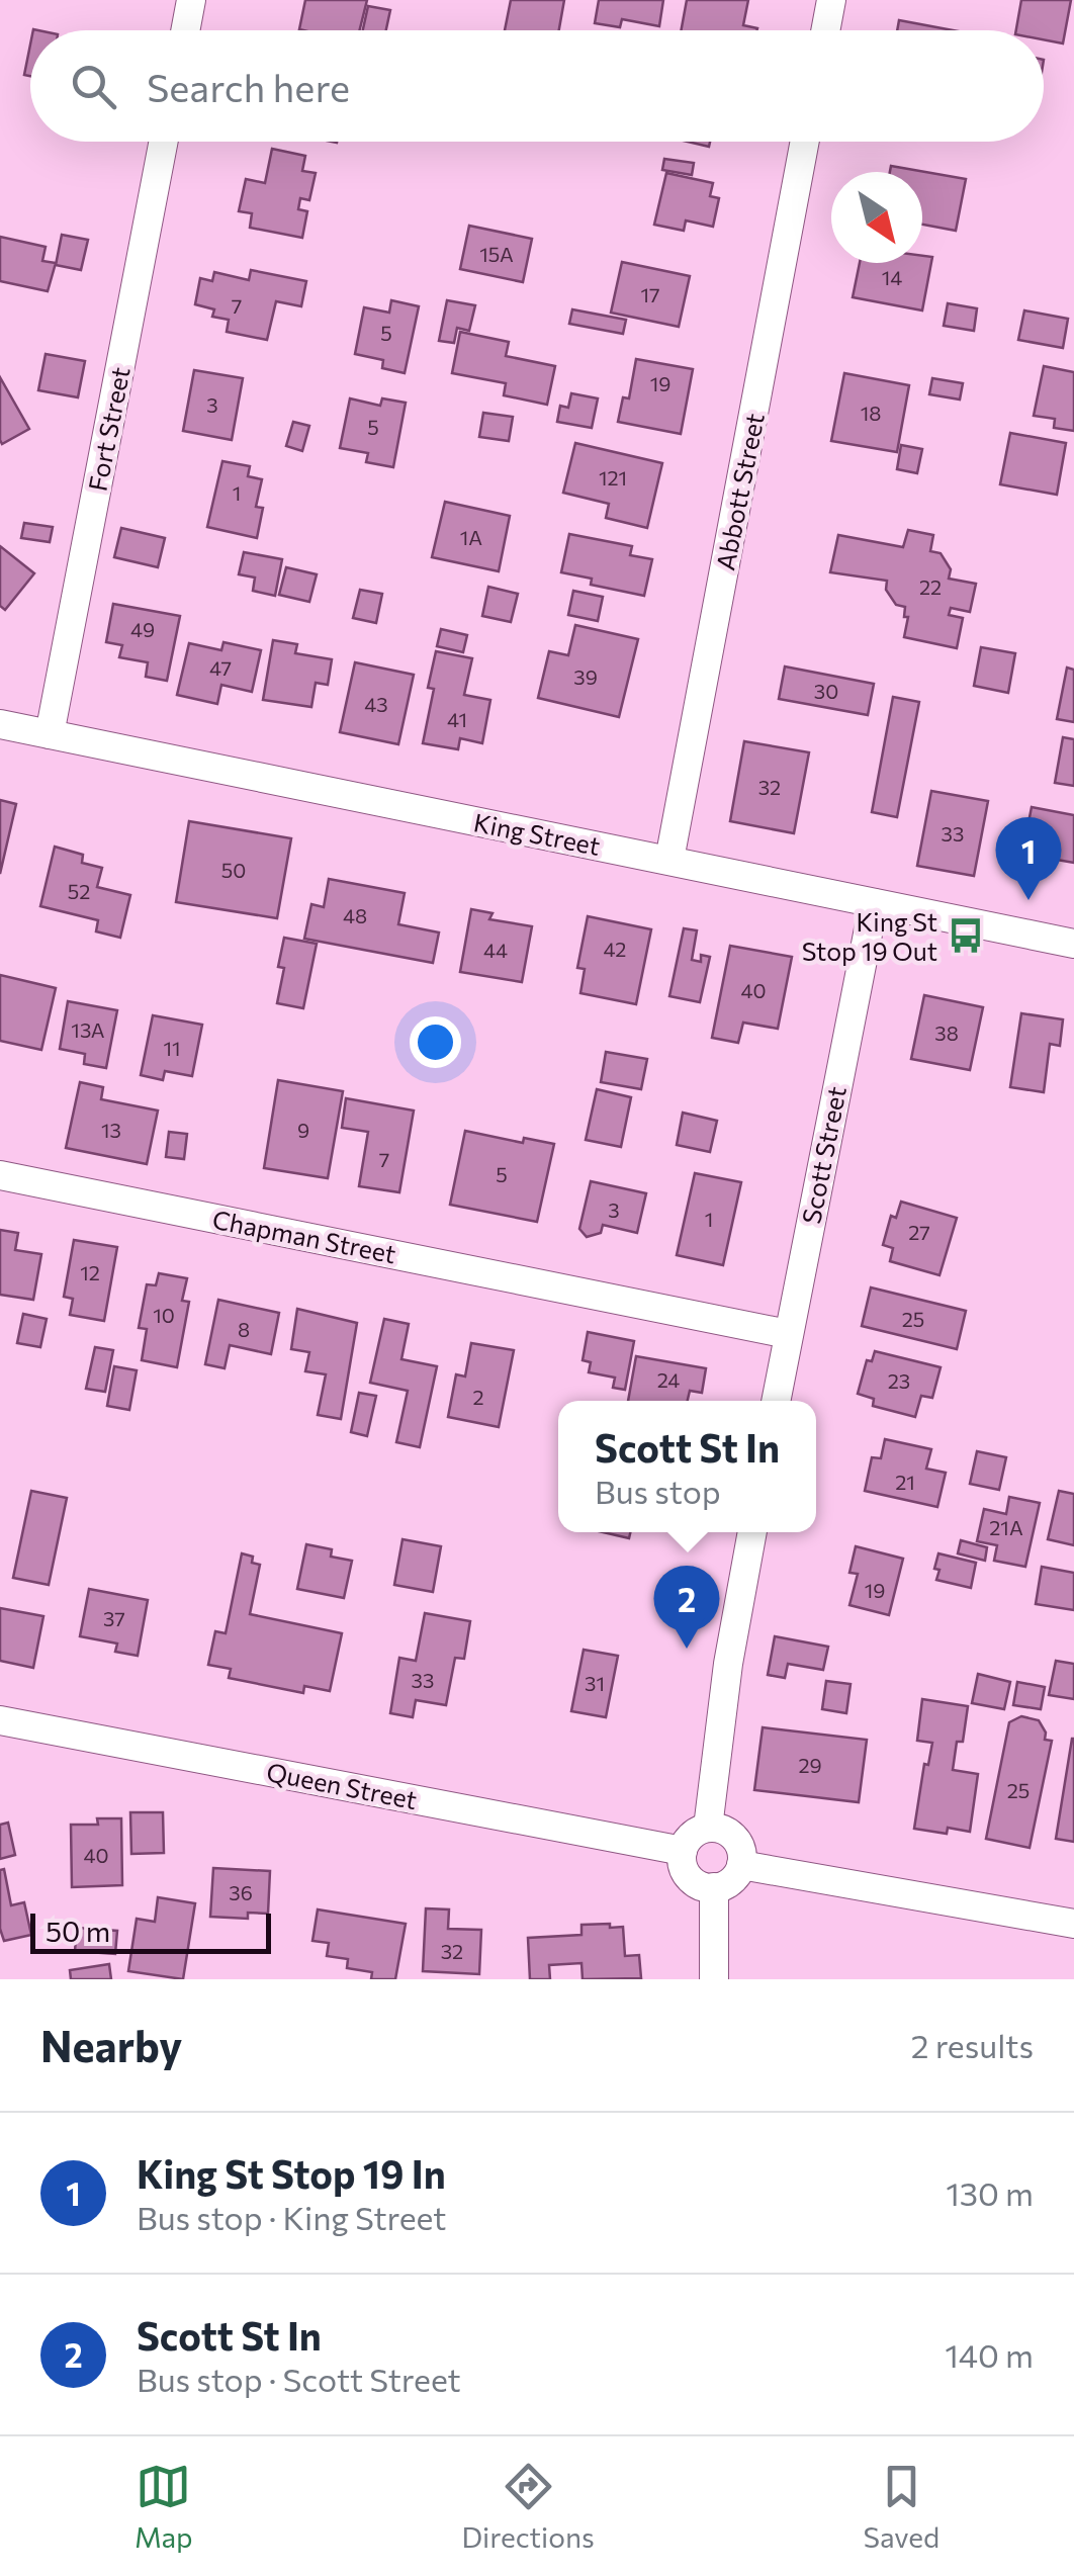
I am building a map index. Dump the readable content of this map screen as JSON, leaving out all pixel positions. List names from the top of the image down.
{
  "streets": {
    "street": [
      "Fort Street",
      "Abbott Street",
      "King Street",
      "Scott Street",
      "Chapman Street",
      "Queen Street"
    ]
  },
  "crossings": [
    ["Fort Street", "King Street"],
    ["Abbott Street", "King Street"],
    ["King Street", "Scott Street"],
    ["Scott Street", "Chapman Street"]
  ],
  "places": {
    "bus stop": ["King St Stop 19 Out"]
  },
  "house_numbers": [
    "15A",
    "14",
    "17",
    "7",
    "5",
    "19",
    "3",
    "18",
    "5",
    "121",
    "1",
    "1A",
    "22",
    "49",
    "47",
    "39",
    "30",
    "43",
    "41",
    "32",
    "33",
    "50",
    "52",
    "48",
    "42",
    "44",
    "40",
    "13A",
    "38",
    "11",
    "13",
    "9",
    "7",
    "5",
    "3",
    "1",
    "27",
    "12",
    "10",
    "25",
    "8",
    "24",
    "23",
    "2",
    "21",
    "21A",
    "19",
    "37",
    "33",
    "31",
    "29",
    "25",
    "40",
    "36",
    "32"
  ],
  "scale_bar": "50 m",
  "north": "bottom right",
  "page": {
    "search": "Search here",
    "pins": ["1", "2"],
    "popup": ["Scott St In", "Bus stop"],
    "scale": "50 m",
    "heading": ["Nearby", "2 results"],
    "list": [
      {
        "mark": "1",
        "name": "King St Stop 19 In",
        "note": "Bus stop · King Street",
        "value": "130 m"
      },
      {
        "mark": "2",
        "name": "Scott St In",
        "note": "Bus stop · Scott Street",
        "value": "140 m"
      }
    ],
    "nav": ["Map", "Directions", "Saved"]
  }
}
